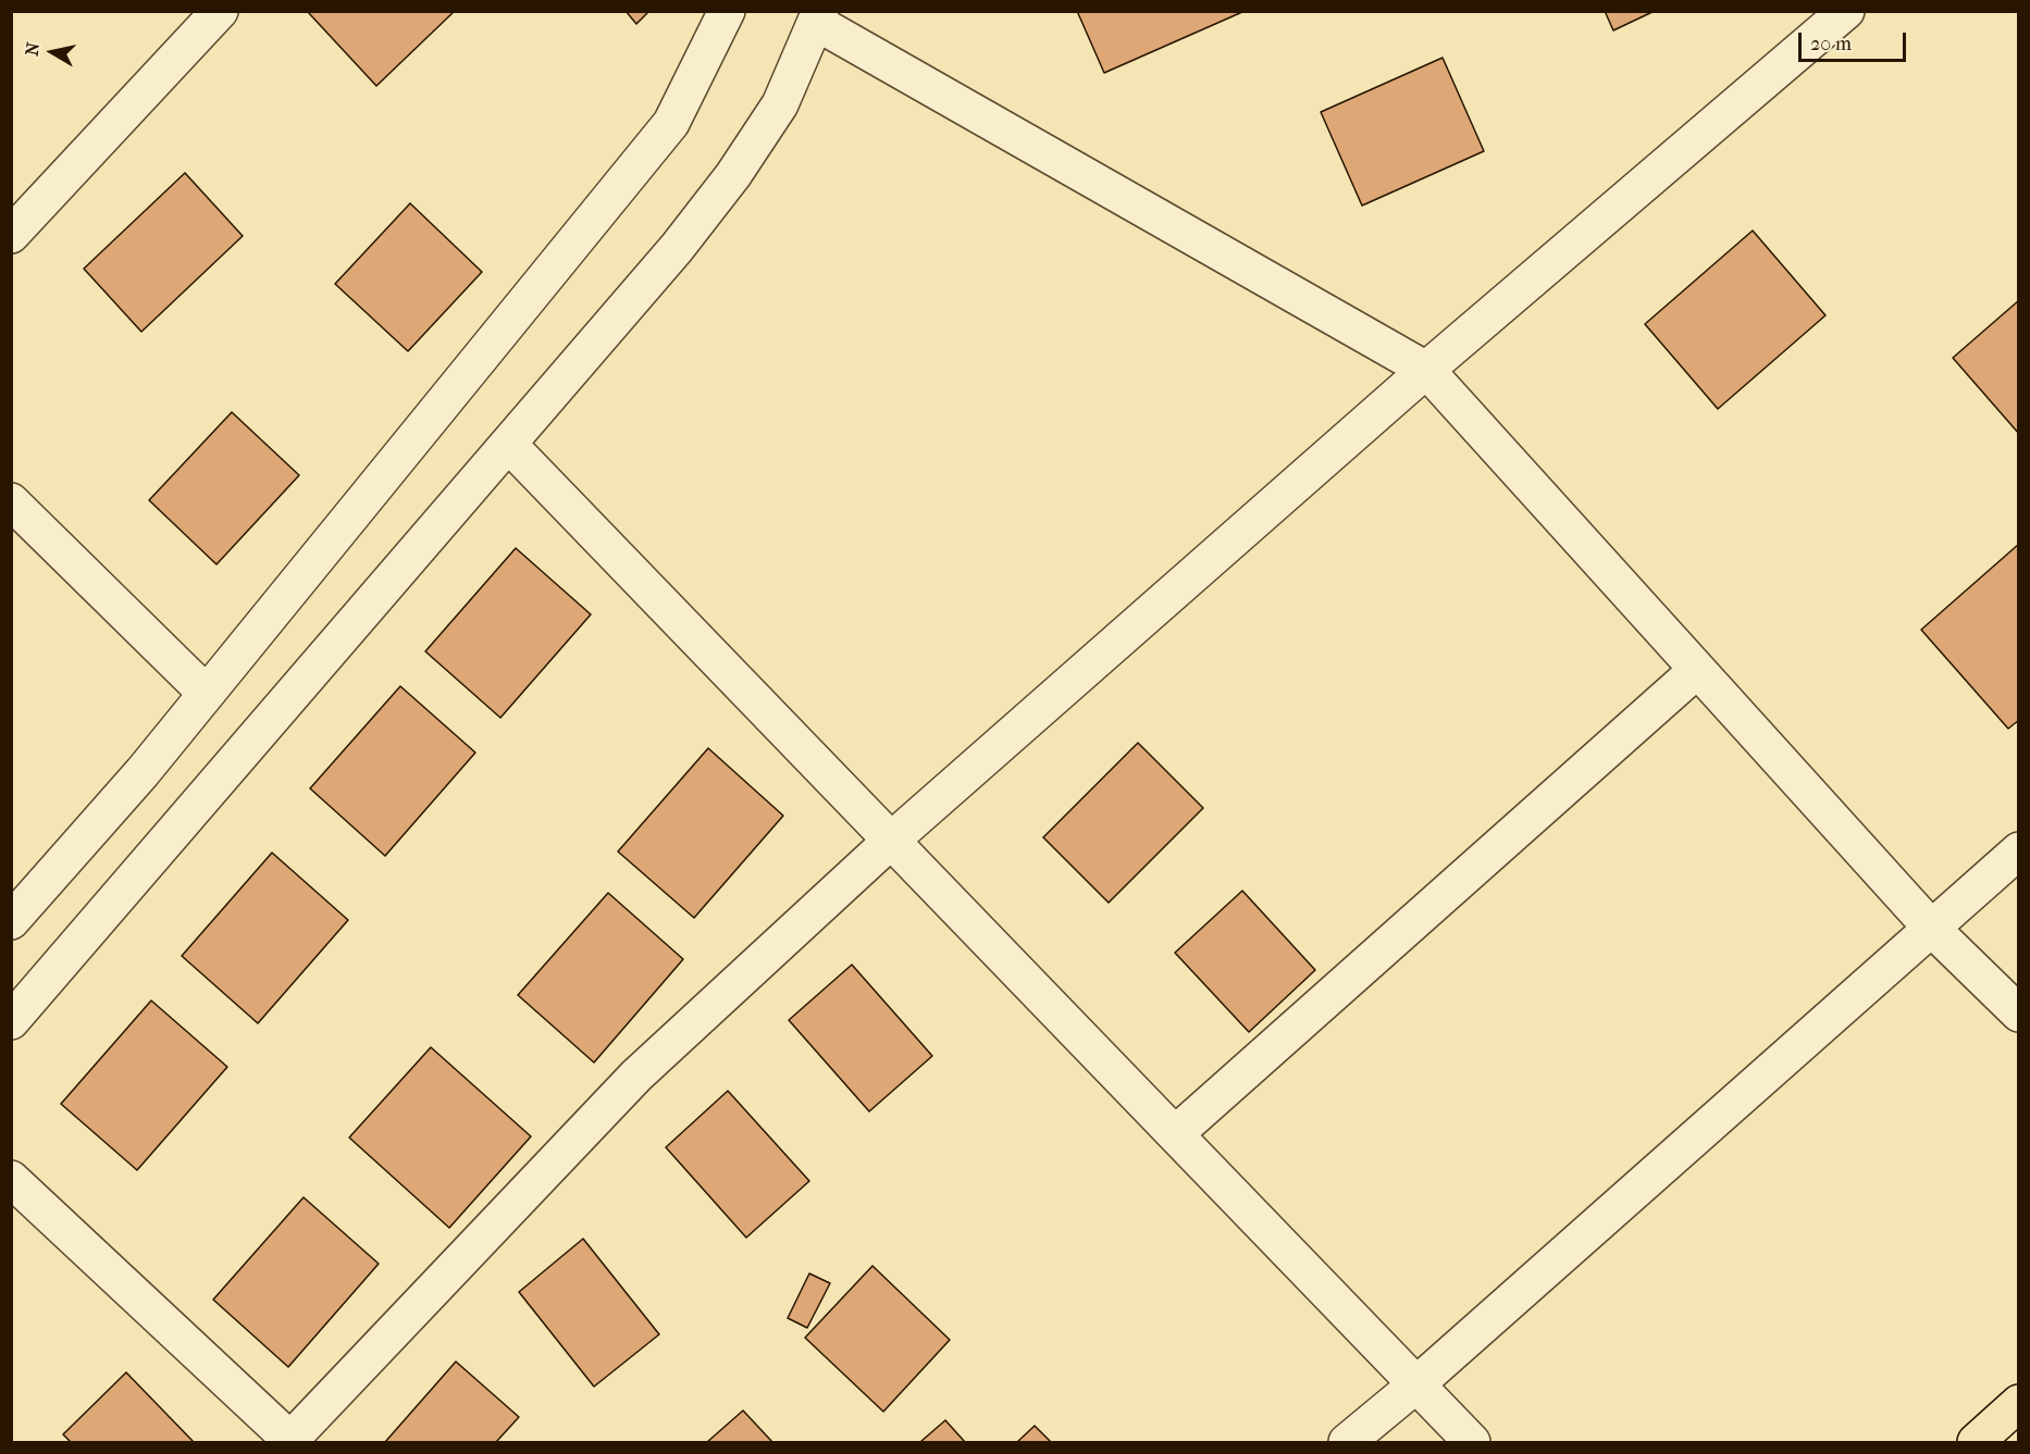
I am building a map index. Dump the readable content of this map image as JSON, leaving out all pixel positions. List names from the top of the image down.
{
  "scale_bar": "20 m",
  "north": "left"
}
